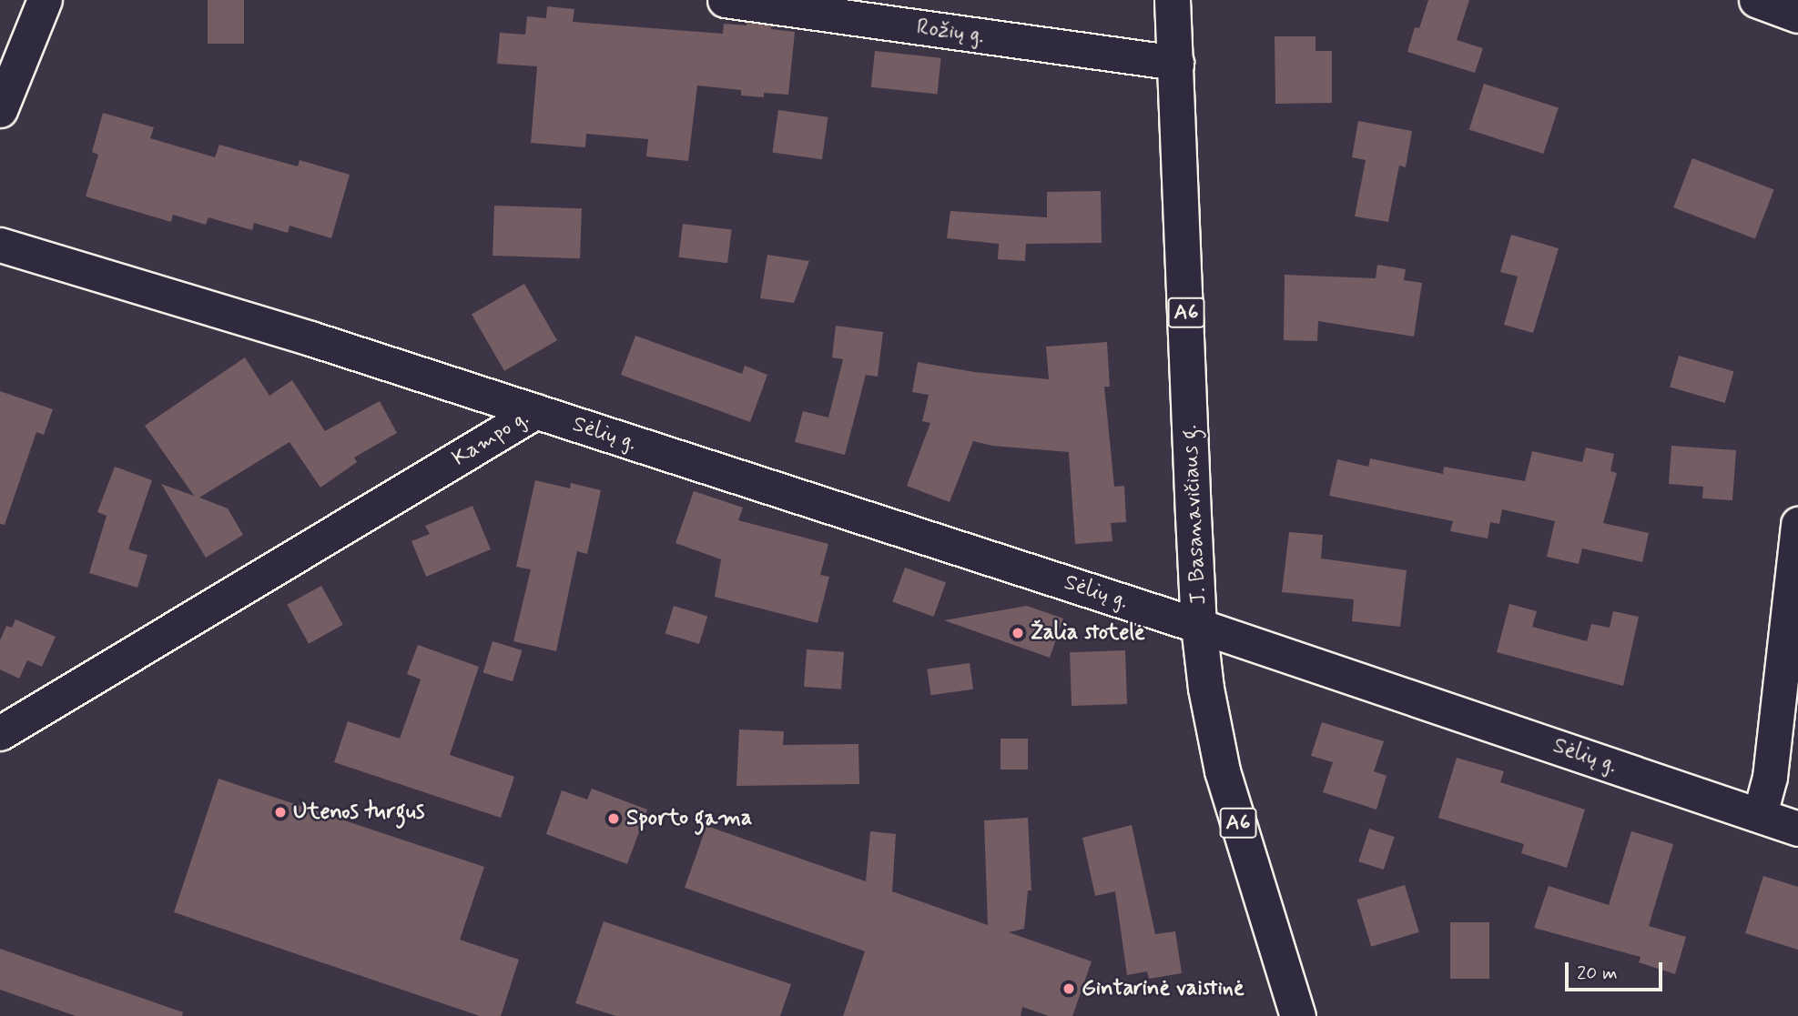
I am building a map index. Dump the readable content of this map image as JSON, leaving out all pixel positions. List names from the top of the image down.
{
  "streets": {
    "main road": ["A6", "J. Basanavičiaus g."],
    "street": ["Rožių g.", "Sėlių g.", "Kampo g."]
  },
  "crossings": [
    ["Rožių g.", "J. Basanavičiaus g."],
    ["Sėlių g.", "Kampo g."],
    ["Sėlių g.", "J. Basanavičiaus g."]
  ],
  "places": [
    "Žalia stotelė",
    "Utenos turgus",
    "Sporto gama",
    "Gintarinė vaistinė"
  ],
  "scale_bar": "20 m"
}
